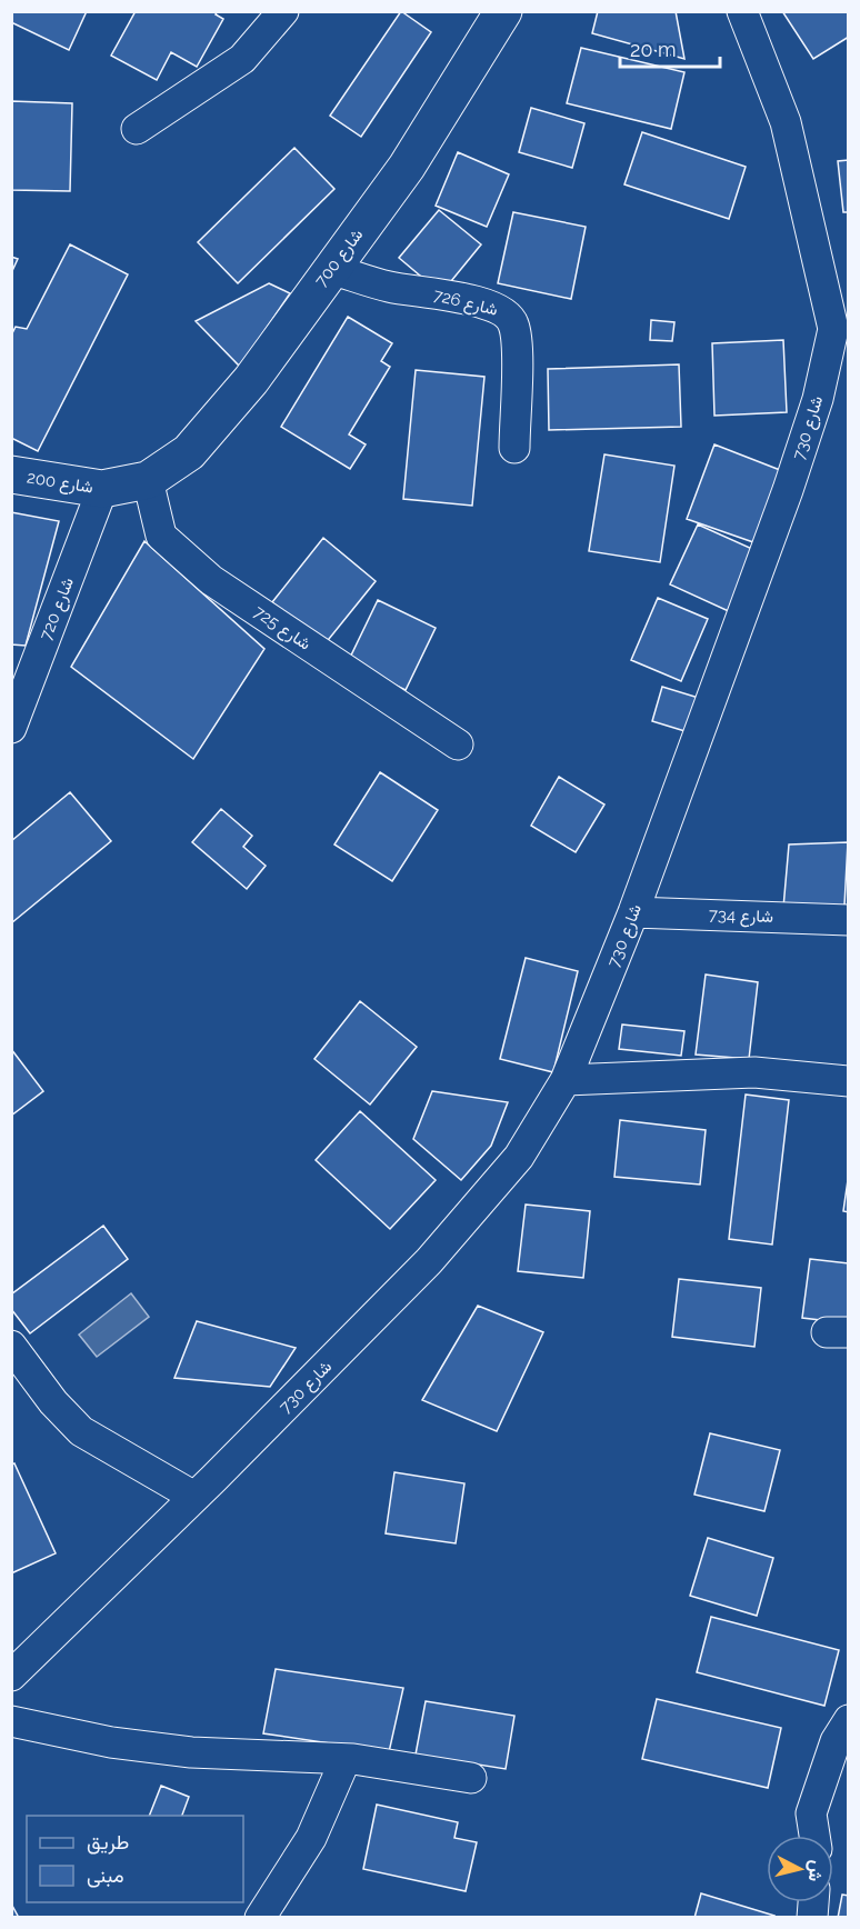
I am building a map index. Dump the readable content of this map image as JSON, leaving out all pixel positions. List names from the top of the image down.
{
  "streets": {
    "main road": ["شارع 700", "شارع 200"],
    "street": [
      "شارع 726",
      "شارع 730",
      "شارع 720",
      "شارع 725",
      "شارع 734"
    ]
  },
  "crossings": [
    ["شارع 700", "شارع 726"],
    ["شارع 700", "شارع 200"],
    ["شارع 700", "شارع 725"],
    ["شارع 730", "شارع 734"],
    ["شارع 200", "شارع 720"],
    ["شارع 200", "شارع 725"]
  ],
  "legend": ["طريق", "مبنى"],
  "scale_bar": "20 m",
  "north": "right"
}
